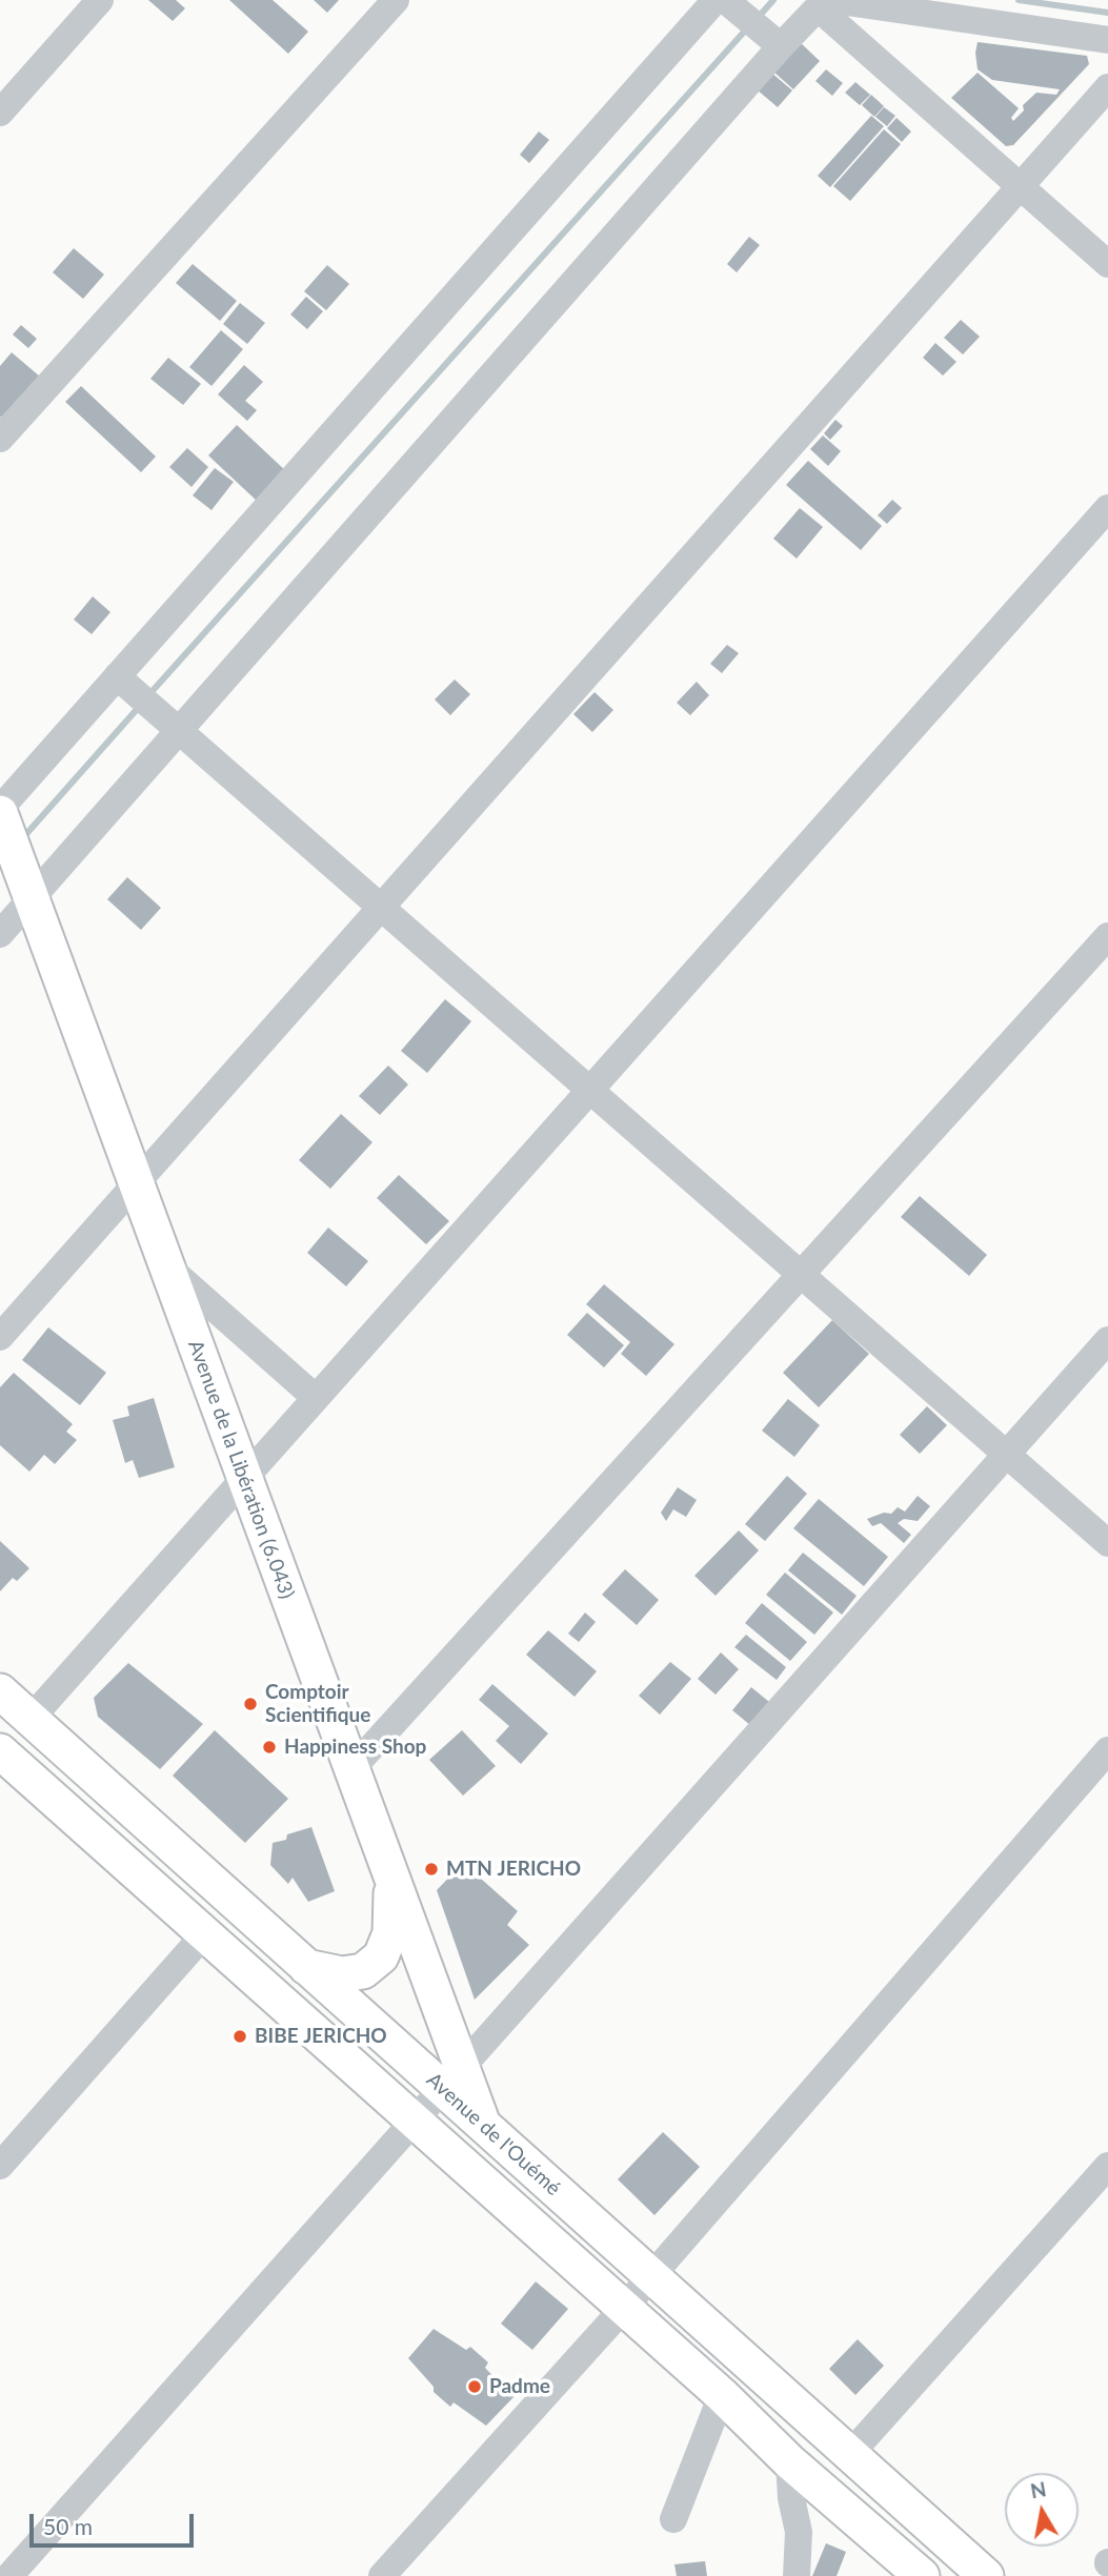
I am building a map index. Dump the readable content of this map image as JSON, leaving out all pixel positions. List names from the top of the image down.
{
  "streets": {
    "main road": ["Avenue de la Libération (6.043)", "Avenue de l'Ouémé"]
  },
  "crossings": [
    ["Avenue de la Libération (6.043)", "Avenue de l'Ouémé"]
  ],
  "places": [
    "Comptoir Scientifique",
    "Happiness Shop",
    "MTN JERICHO",
    "BIBE JERICHO",
    "Padme"
  ],
  "scale_bar": "50 m",
  "north": "top"
}
